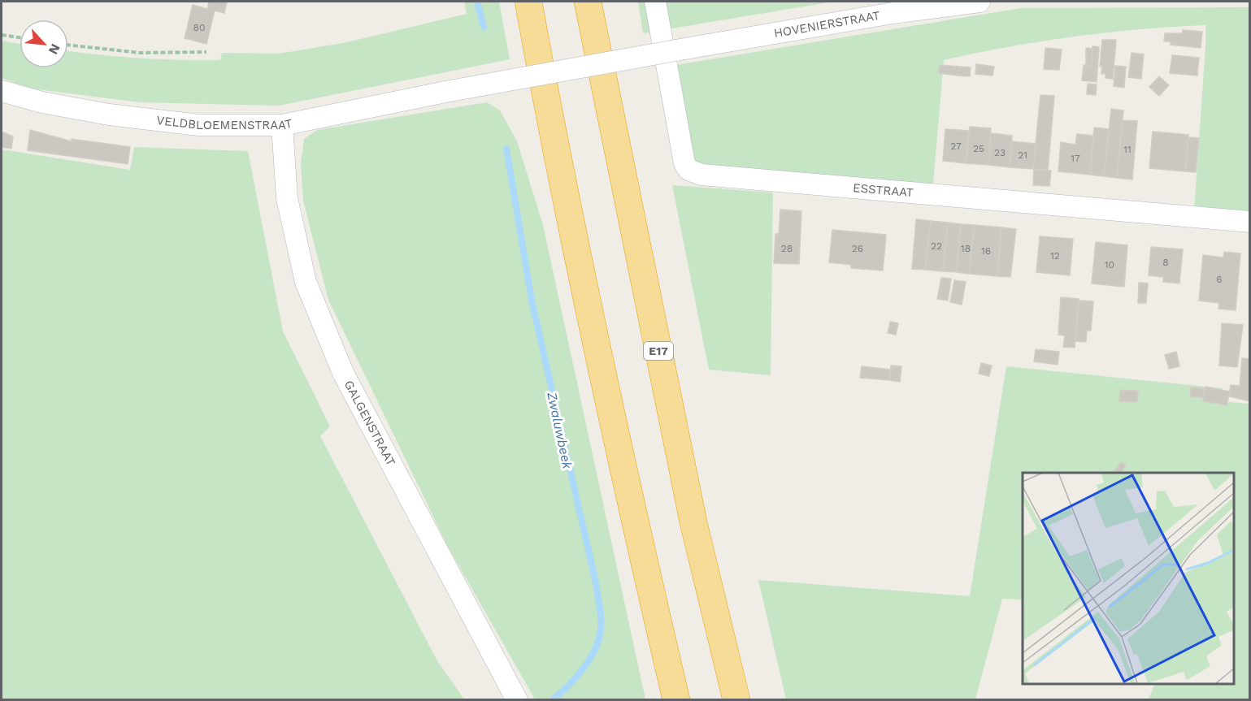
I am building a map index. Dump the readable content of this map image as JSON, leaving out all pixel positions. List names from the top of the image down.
{
  "streets": {
    "highway": ["E17"],
    "street": [
      "HOVENIERSTRAAT",
      "VELDBLOEMENSTRAAT",
      "ESSTRAAT",
      "GALGENSTRAAT"
    ]
  },
  "crossings": [
    ["HOVENIERSTRAAT", "VELDBLOEMENSTRAAT"],
    ["VELDBLOEMENSTRAAT", "GALGENSTRAAT"]
  ],
  "water": ["Zwaluwbeek"],
  "house_numbers": [
    "80",
    "27",
    "25",
    "11",
    "23",
    "21",
    "17",
    "22",
    "28",
    "26",
    "18",
    "16",
    "12",
    "8",
    "10",
    "6"
  ],
  "north": "bottom right"
}
